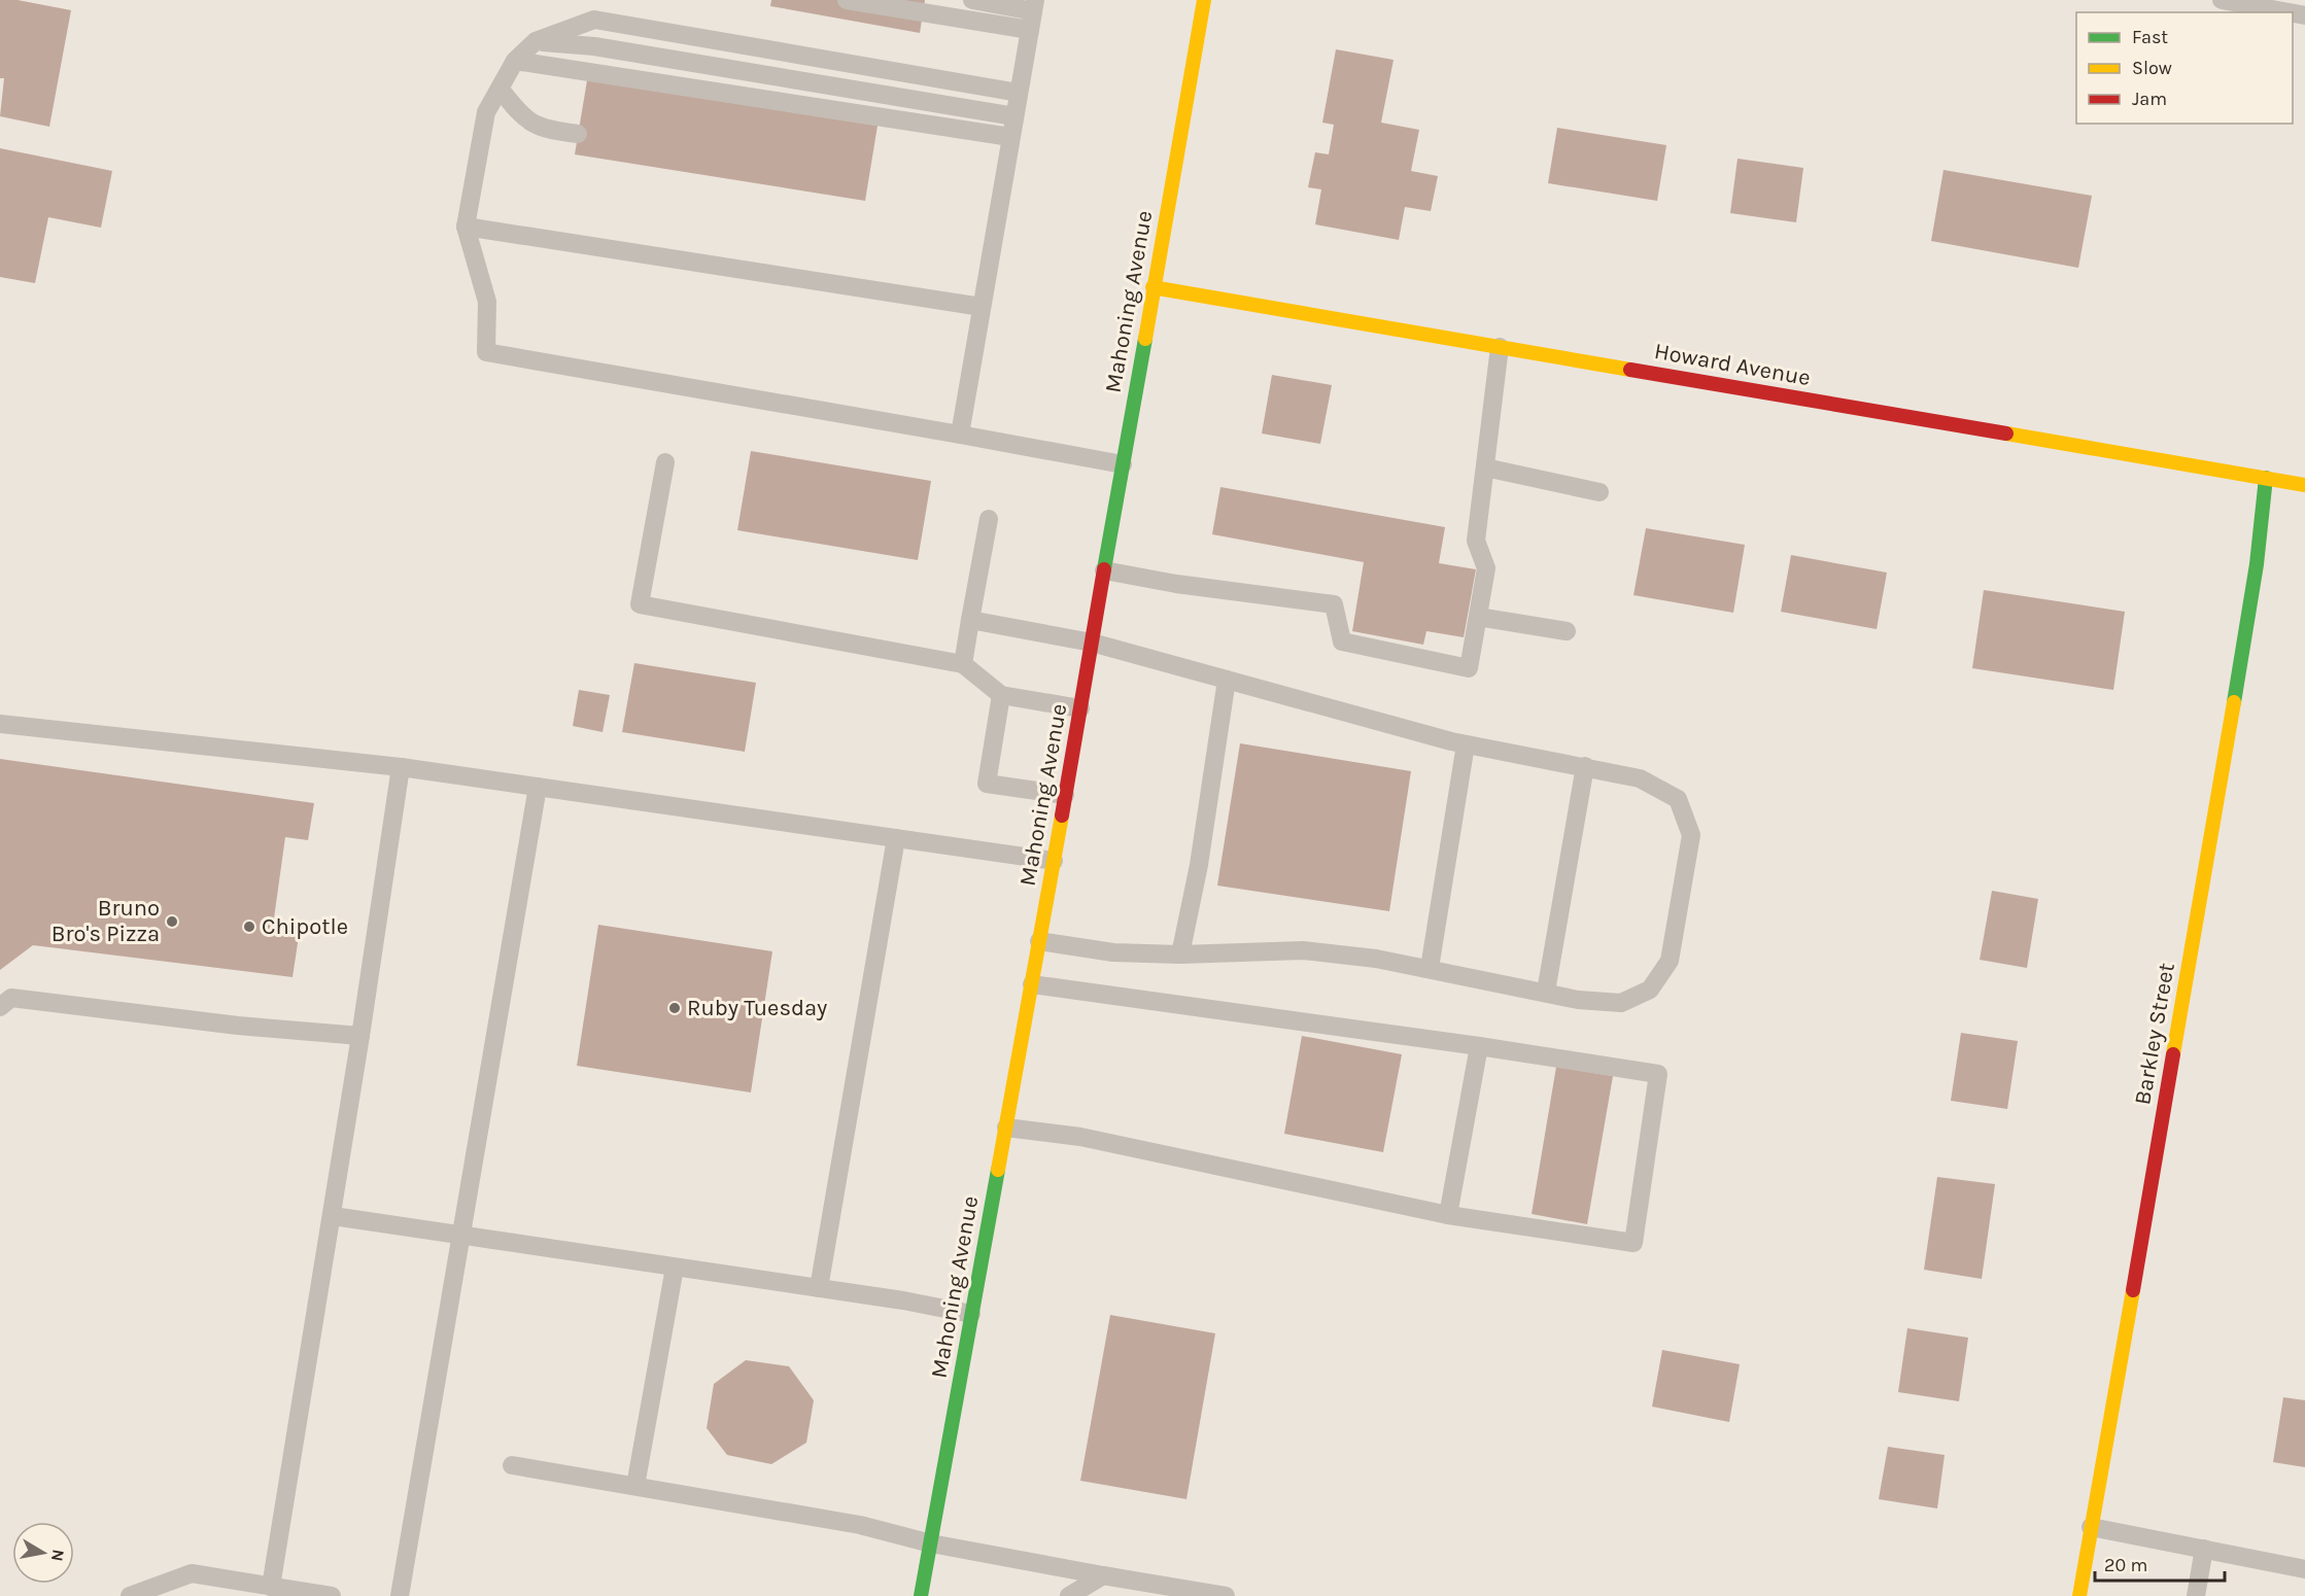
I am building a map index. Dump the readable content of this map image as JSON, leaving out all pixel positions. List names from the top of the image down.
{
  "streets": {
    "street": ["Mahoning Avenue", "Howard Avenue", "Barkley Street"]
  },
  "crossings": [
    ["Mahoning Avenue", "Howard Avenue"],
    ["Howard Avenue", "Barkley Street"]
  ],
  "places": ["Bruno Bro's Pizza", "Chipotle", "Ruby Tuesday"],
  "legend": ["Fast", "Slow", "Jam"],
  "scale_bar": "20 m",
  "north": "right"
}
